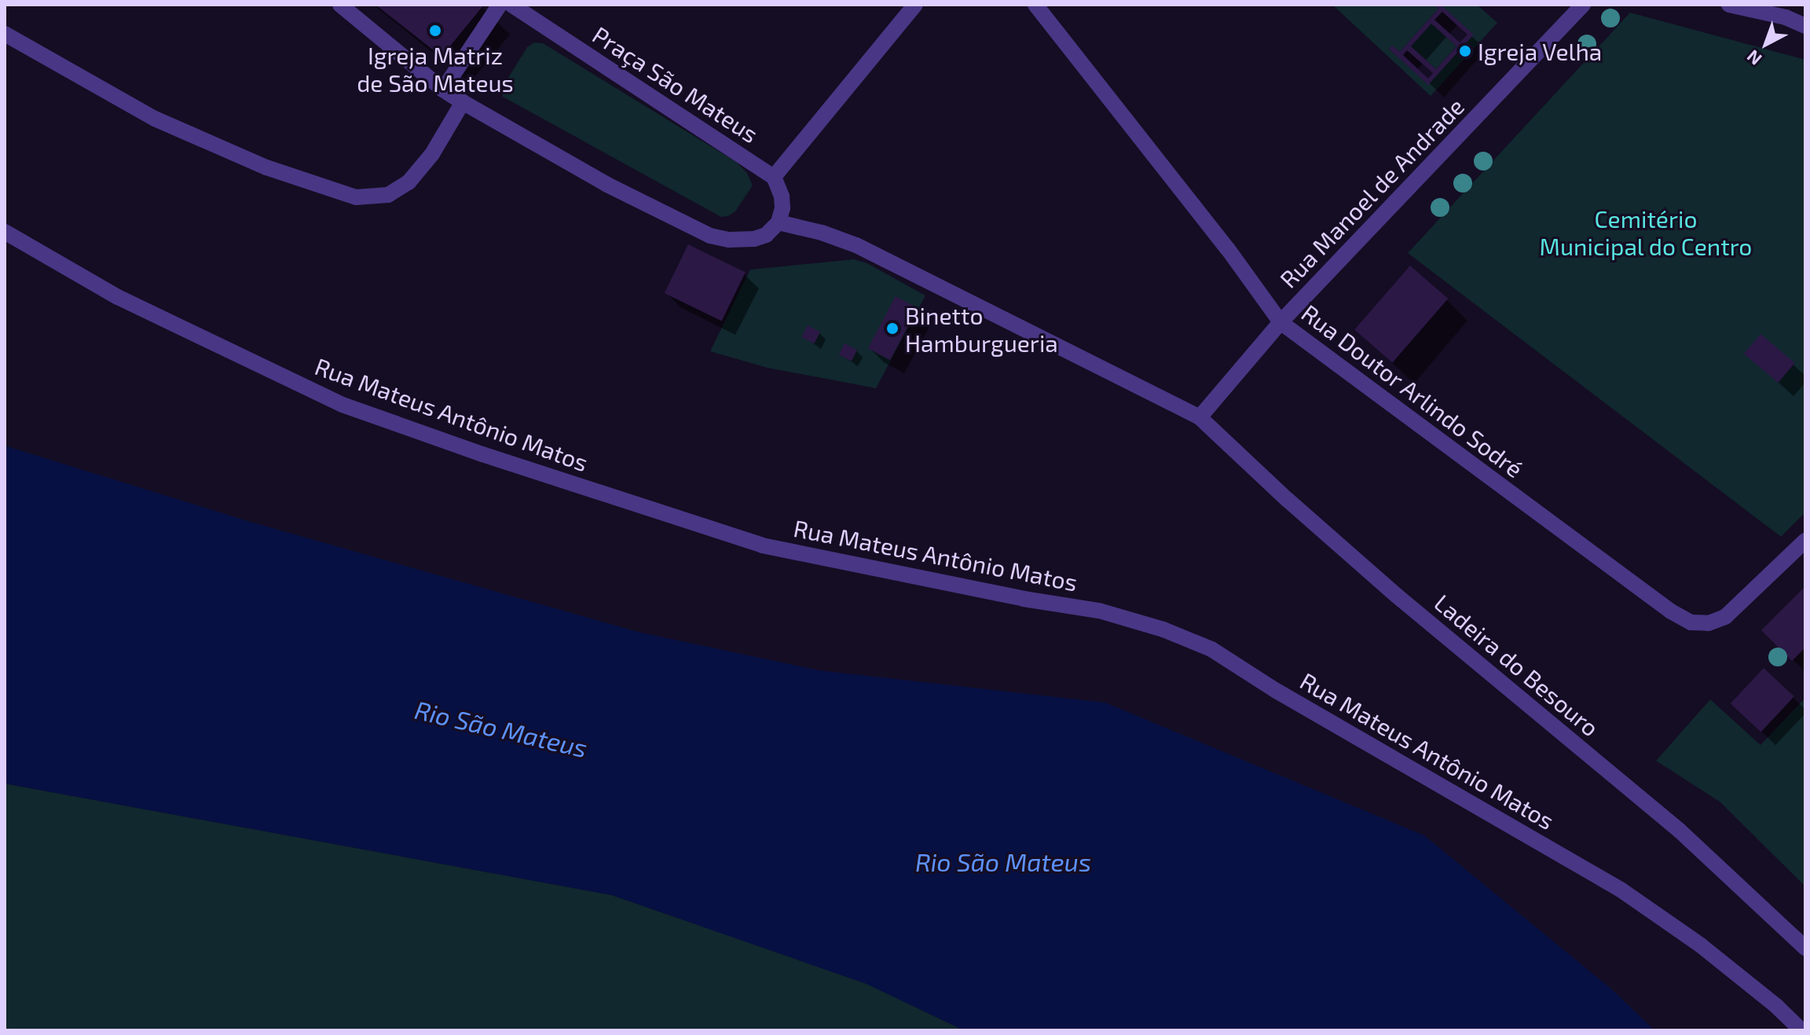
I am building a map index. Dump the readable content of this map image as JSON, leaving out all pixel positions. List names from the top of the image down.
{
  "streets": {
    "street": [
      "Praça São Mateus",
      "Rua Manoel de Andrade",
      "Rua Doutor Arlindo Sodré",
      "Rua Mateus Antônio Matos",
      "Ladeira do Besouro"
    ]
  },
  "crossings": [
    ["Rua Manoel de Andrade", "Rua Doutor Arlindo Sodré"],
    ["Rua Manoel de Andrade", "Ladeira do Besouro"]
  ],
  "water": ["Rio São Mateus"],
  "parks": ["Cemitério Municipal do Centro"],
  "places": ["Igreja Matriz de São Mateus", "Igreja Velha", "Binetto Hamburgueria"],
  "north": "bottom left"
}
